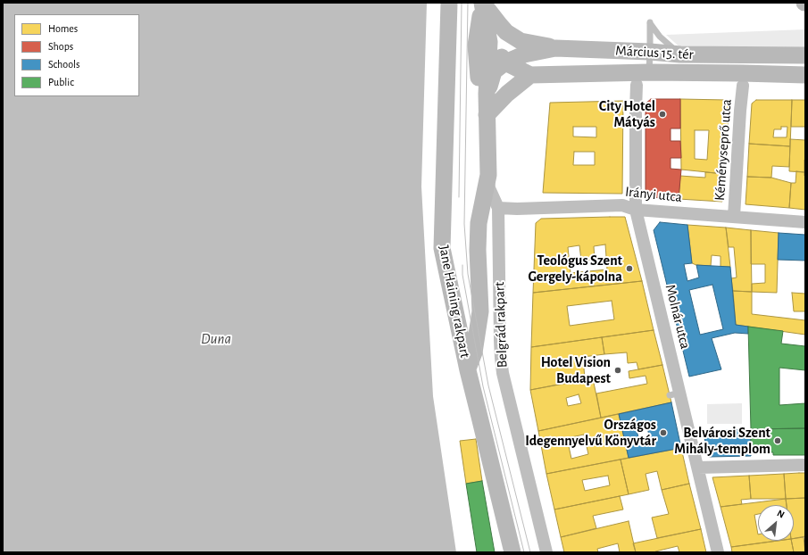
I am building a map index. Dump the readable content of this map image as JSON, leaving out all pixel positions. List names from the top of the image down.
{
  "streets": {
    "street": [
      "Március 15. tér",
      "Kéményseprő utca",
      "Irányi utca",
      "Jane Haining rakpart",
      "Molnár utca",
      "Belgrád rakpart"
    ]
  },
  "crossings": [
    ["Március 15. tér", "Kéményseprő utca"],
    ["Március 15. tér", "Belgrád rakpart"],
    ["Kéményseprő utca", "Irányi utca"],
    ["Irányi utca", "Molnár utca"],
    ["Irányi utca", "Belgrád rakpart"]
  ],
  "water": ["Duna"],
  "places": [
    "City Hotel Mátyás",
    "Teológus Szent Gergely-kápolna",
    "Hotel Vision Budapest",
    "Országos Idegennyelvű Könyvtár",
    "Belvárosi Szent Mihály-templom"
  ],
  "legend": [
    "Homes",
    "Shops",
    "Schools",
    "Public"
  ],
  "north": "top right"
}
